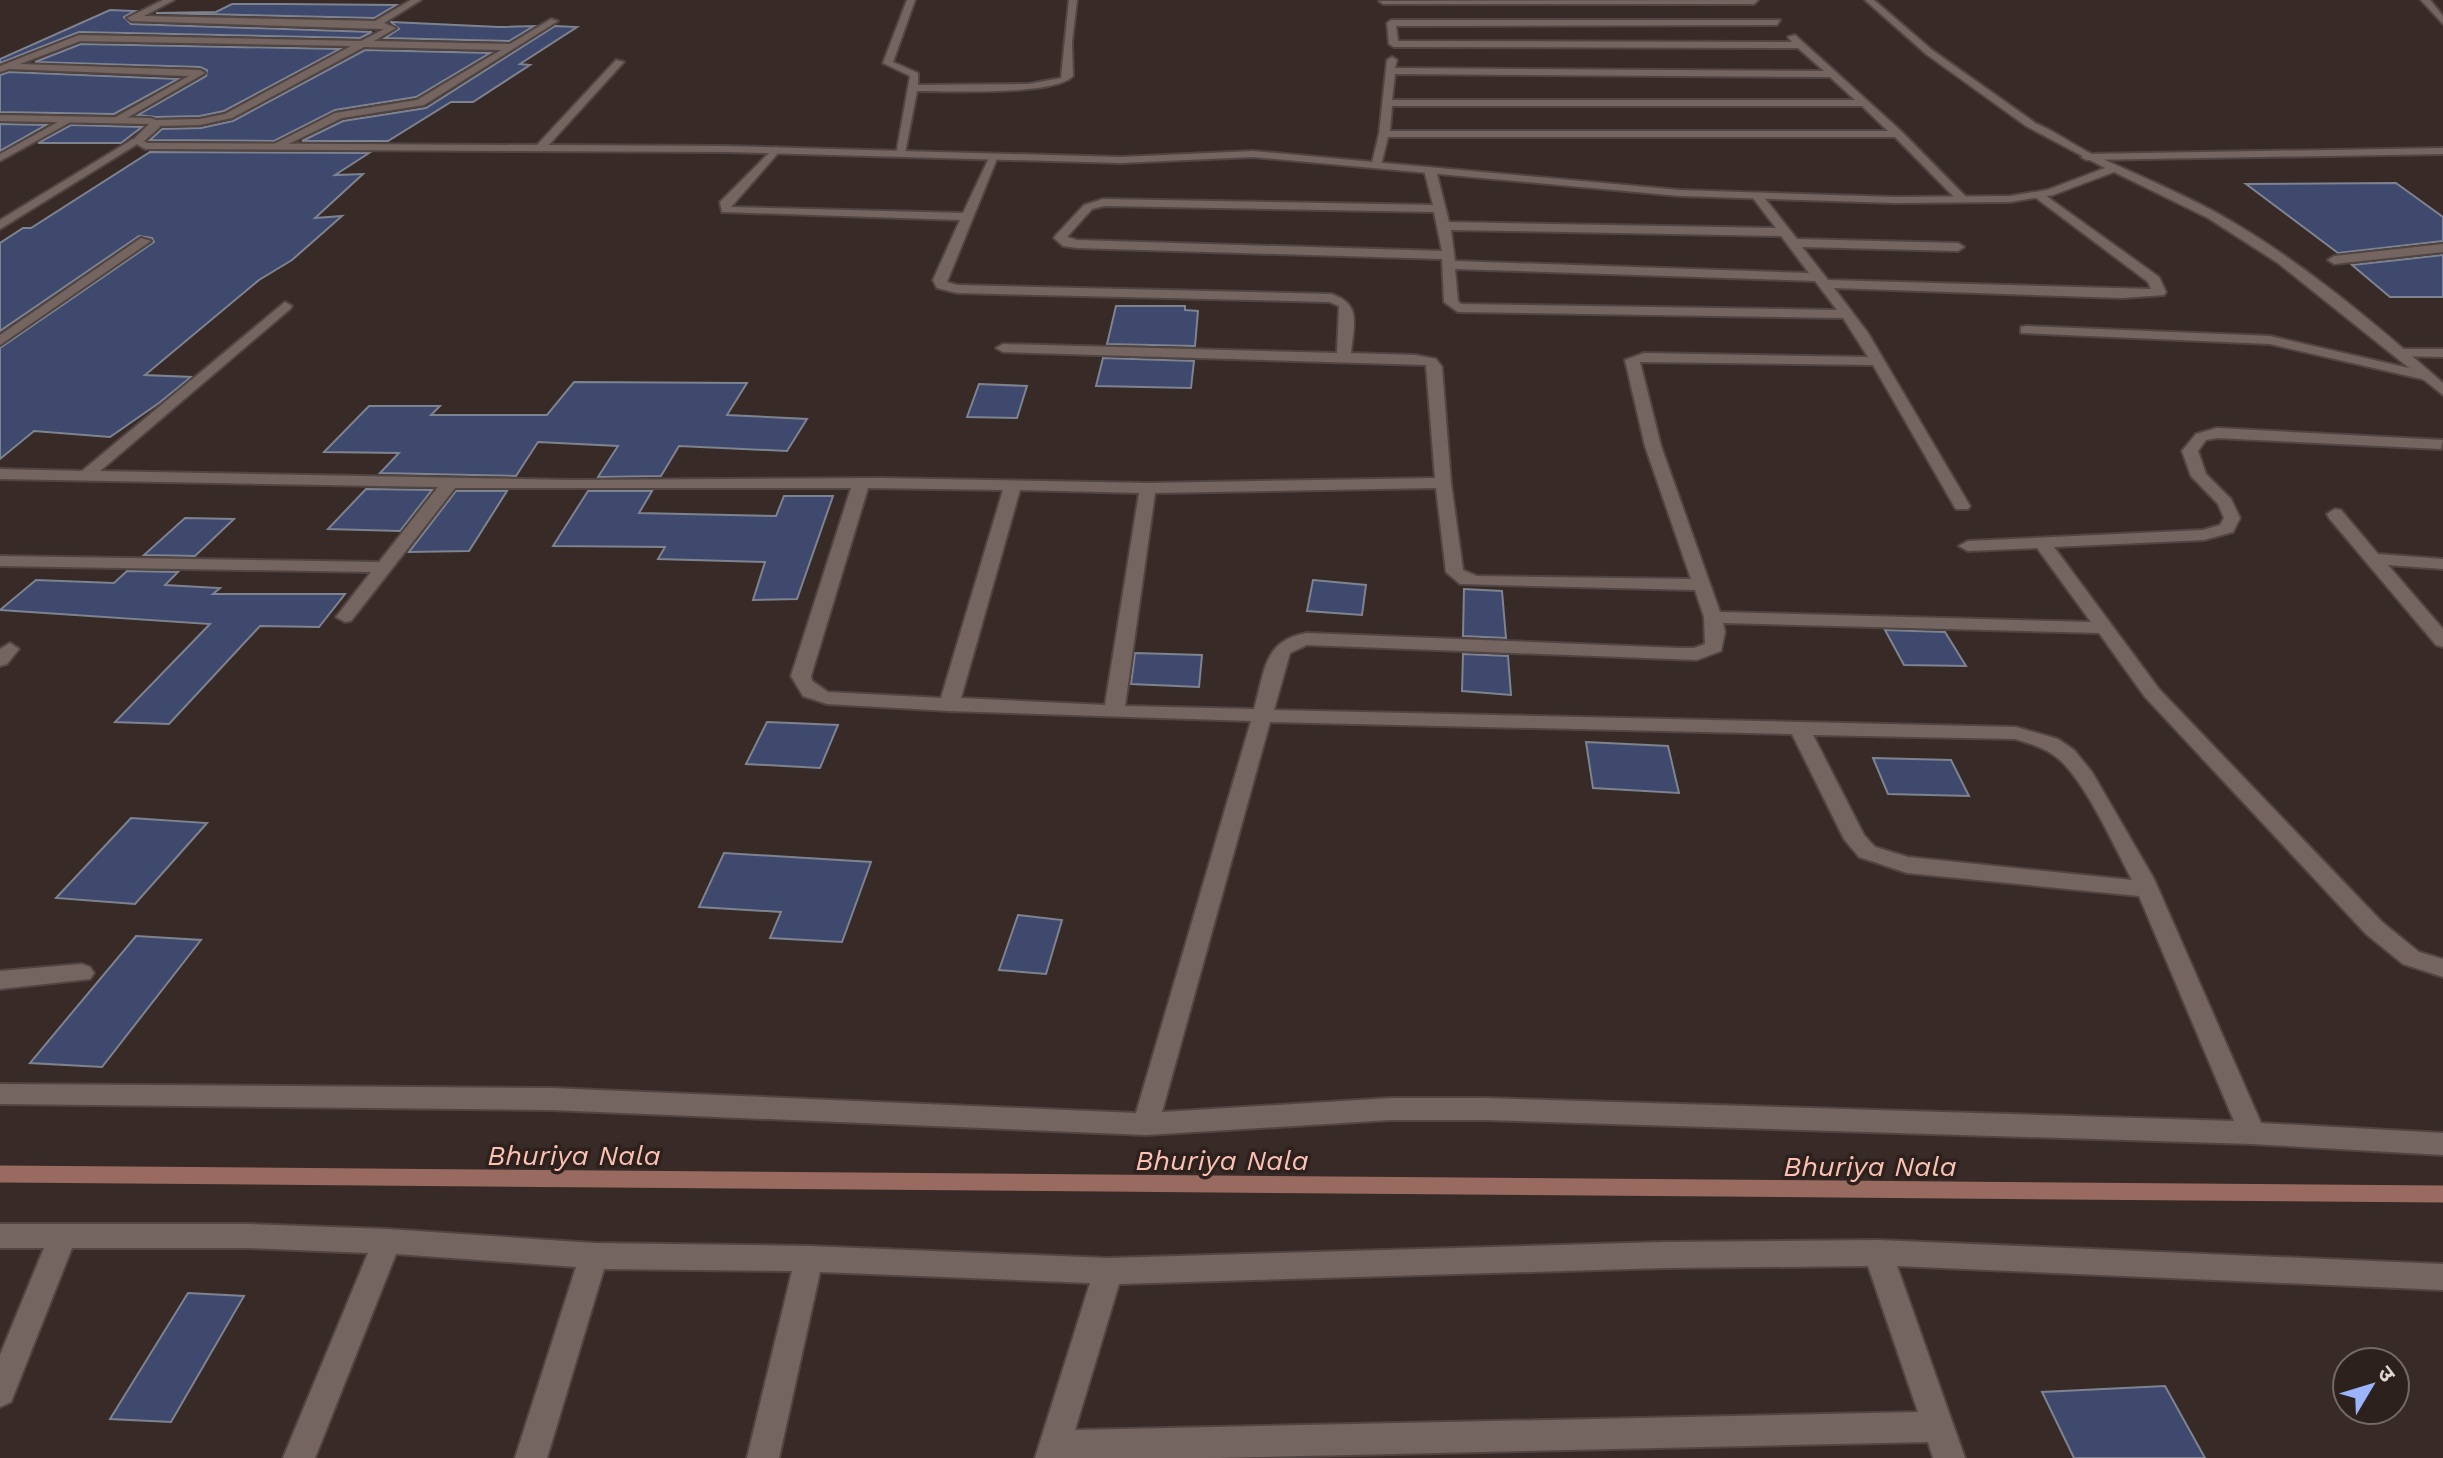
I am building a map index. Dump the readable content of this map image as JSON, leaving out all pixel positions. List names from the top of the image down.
{
  "water": ["Bhuriya Nala"],
  "north": "top right"
}
